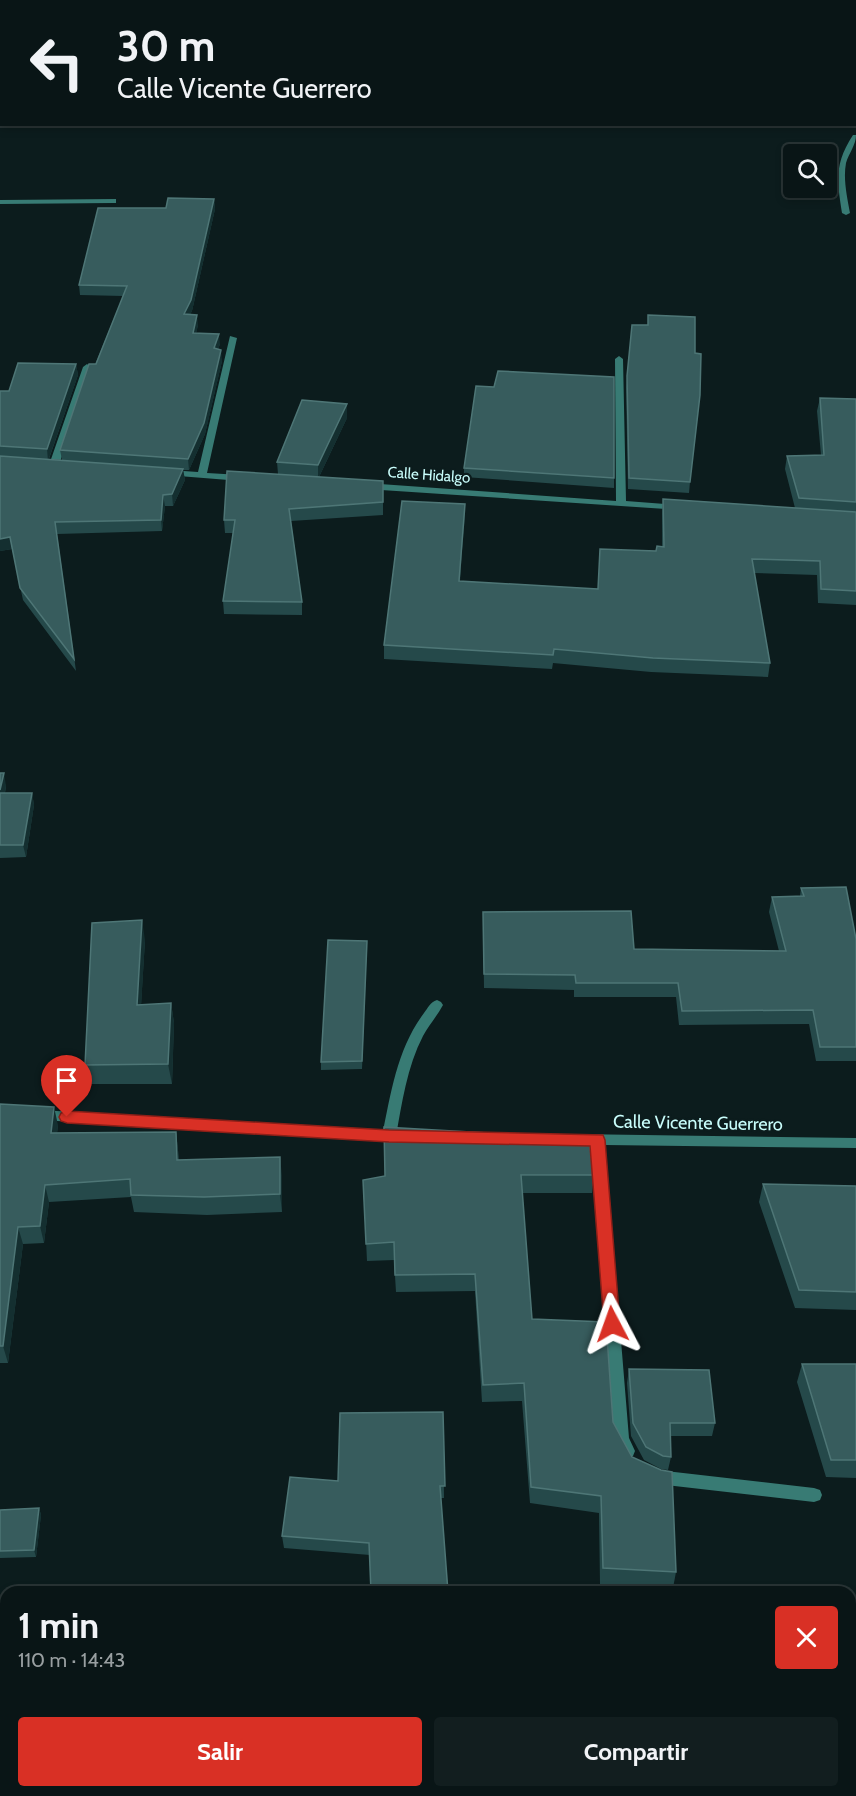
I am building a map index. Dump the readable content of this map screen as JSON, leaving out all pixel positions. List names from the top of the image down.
{
  "streets": {
    "street": ["Calle Hidalgo", "Calle Vicente Guerrero"]
  },
  "page": {
    "turn": ["30 m", "Calle Vicente Guerrero"],
    "heading": ["1 min", "110 m · 14:43"],
    "buttons": ["Salir", "Compartir"]
  }
}
